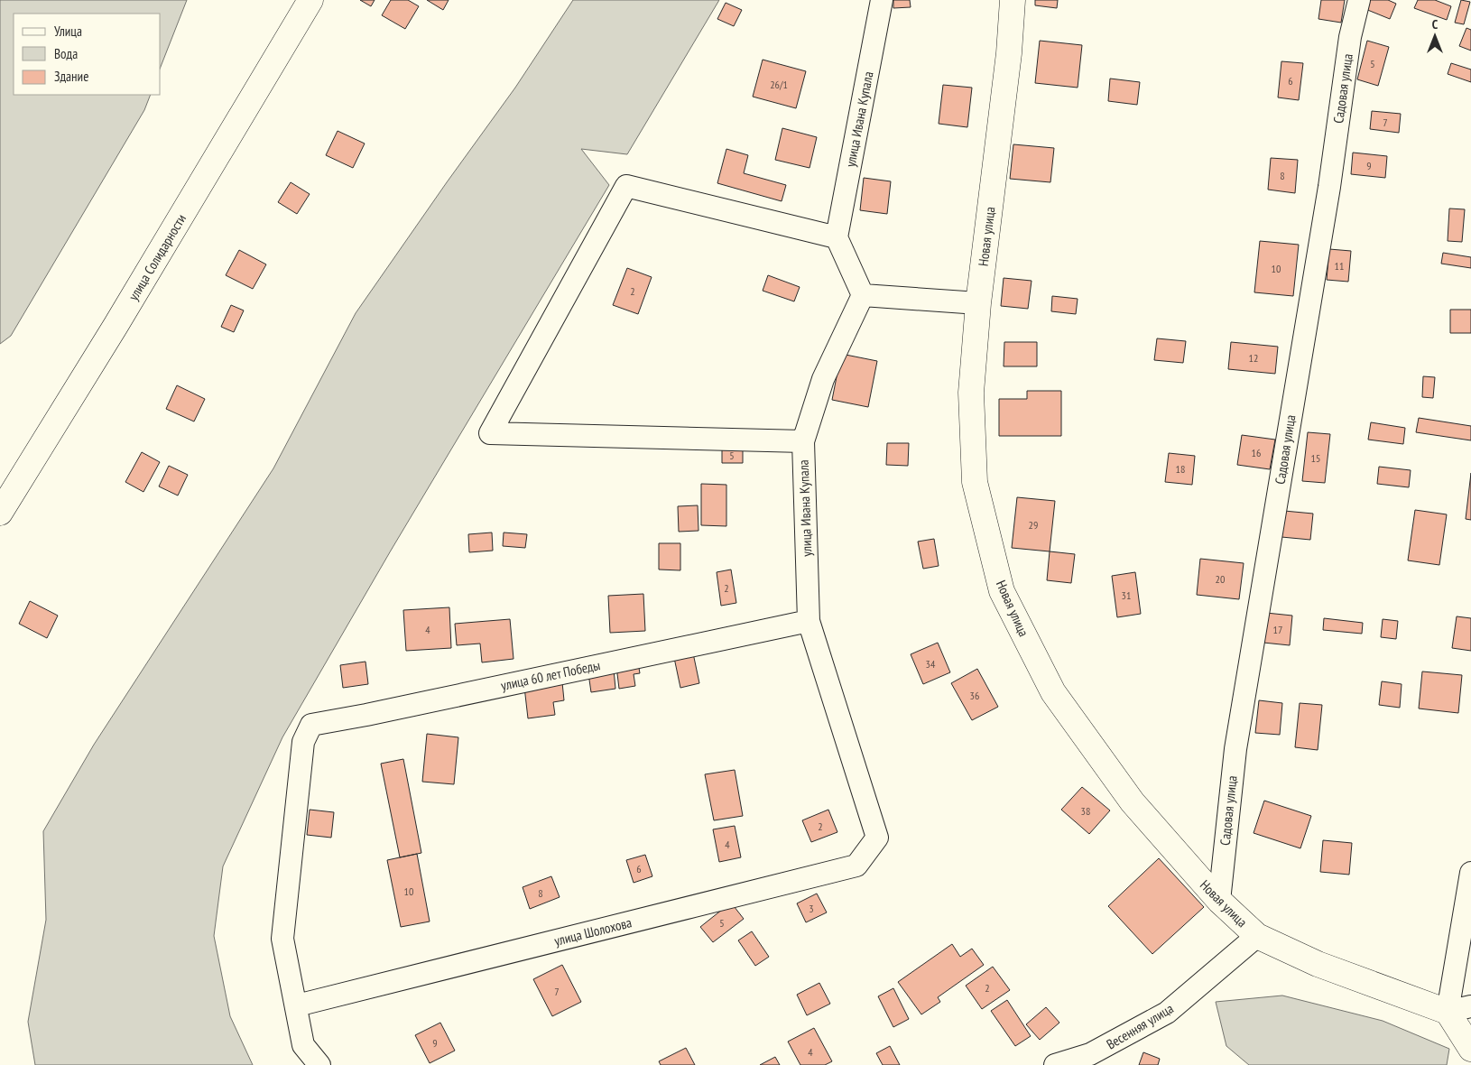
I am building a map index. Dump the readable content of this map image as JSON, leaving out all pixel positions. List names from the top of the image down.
{
  "streets": {
    "street": [
      "Садовая улица",
      "улица Ивана Купала",
      "Новая улица",
      "улица Солидарности",
      "улица 60 лет Победы",
      "улица Шолохова",
      "Весенняя улица"
    ]
  },
  "crossings": [
    ["Садовая улица", "Новая улица"],
    ["улица Ивана Купала", "улица 60 лет Победы"],
    ["улица Ивана Купала", "улица Шолохова"],
    ["Новая улица", "Весенняя улица"],
    ["улица 60 лет Победы", "улица Шолохова"]
  ],
  "house_numbers": [
    "5",
    "6",
    "26/1",
    "7",
    "9",
    "8",
    "11",
    "10",
    "2",
    "12",
    "16",
    "5",
    "15",
    "18",
    "29",
    "20",
    "2",
    "31",
    "4",
    "17",
    "34",
    "36",
    "38",
    "2",
    "4",
    "6",
    "10",
    "8",
    "3",
    "5",
    "2",
    "7",
    "9",
    "4"
  ],
  "legend": ["Улица", "Вода", "Здание"],
  "north": "top"
}
